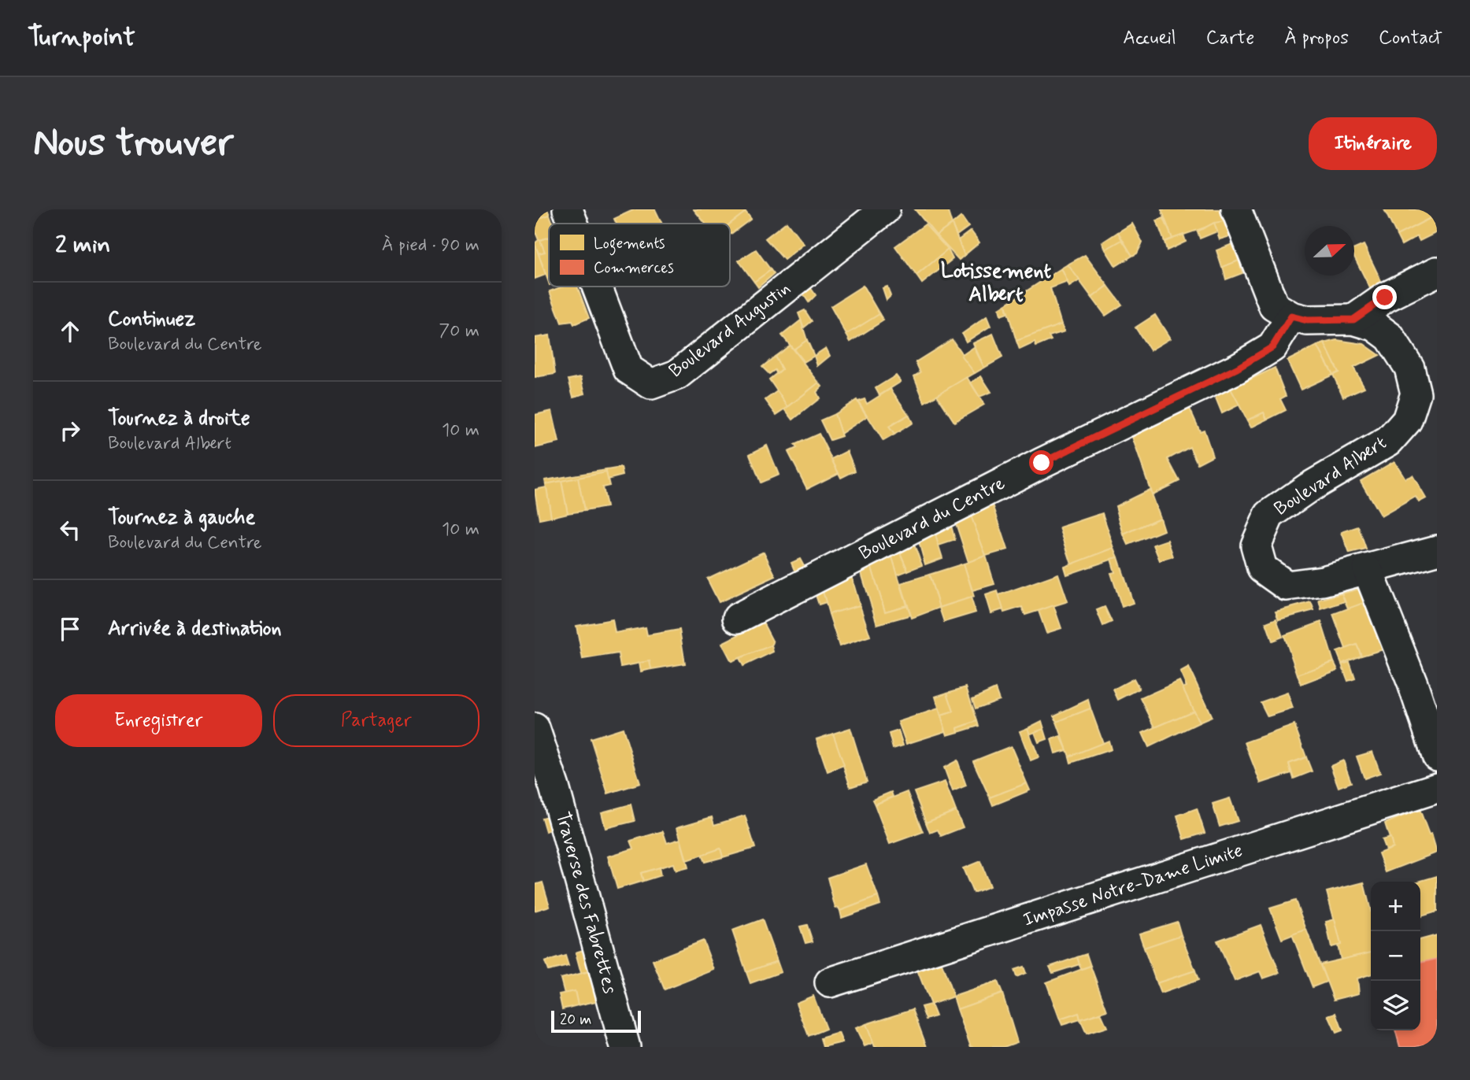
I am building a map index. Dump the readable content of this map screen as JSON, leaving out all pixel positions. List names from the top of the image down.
{
  "streets": {
    "street": [
      "Boulevard Augustin",
      "Boulevard Albert",
      "Boulevard du Centre",
      "Impasse Notre-Dame Limite",
      "Traverse des Fabrettes"
    ]
  },
  "crossings": [
    ["Boulevard Albert", "Boulevard du Centre"]
  ],
  "districts": ["Lotissement Albert"],
  "legend": ["Logements", "Commerces"],
  "scale_bar": "20 m",
  "north": "right",
  "page": {
    "header": "Turnpoint",
    "nav": [
      "Accueil",
      "Carte",
      "À propos",
      "Contact"
    ],
    "buttons": [
      "Itinéraire",
      ["Enregistrer", "Partager"]
    ],
    "title": "Nous trouver",
    "heading": ["2 min", "À pied · 90 m"],
    "list": [
      ["Continuez", "Boulevard du Centre", "70 m"],
      ["Tournez à droite", "Boulevard Albert", "10 m"],
      ["Tournez à gauche", "Boulevard du Centre", "10 m"],
      "Arrivée à destination"
    ],
    "map_buttons": ["+", "−"],
    "scale": "20 m"
  }
}
